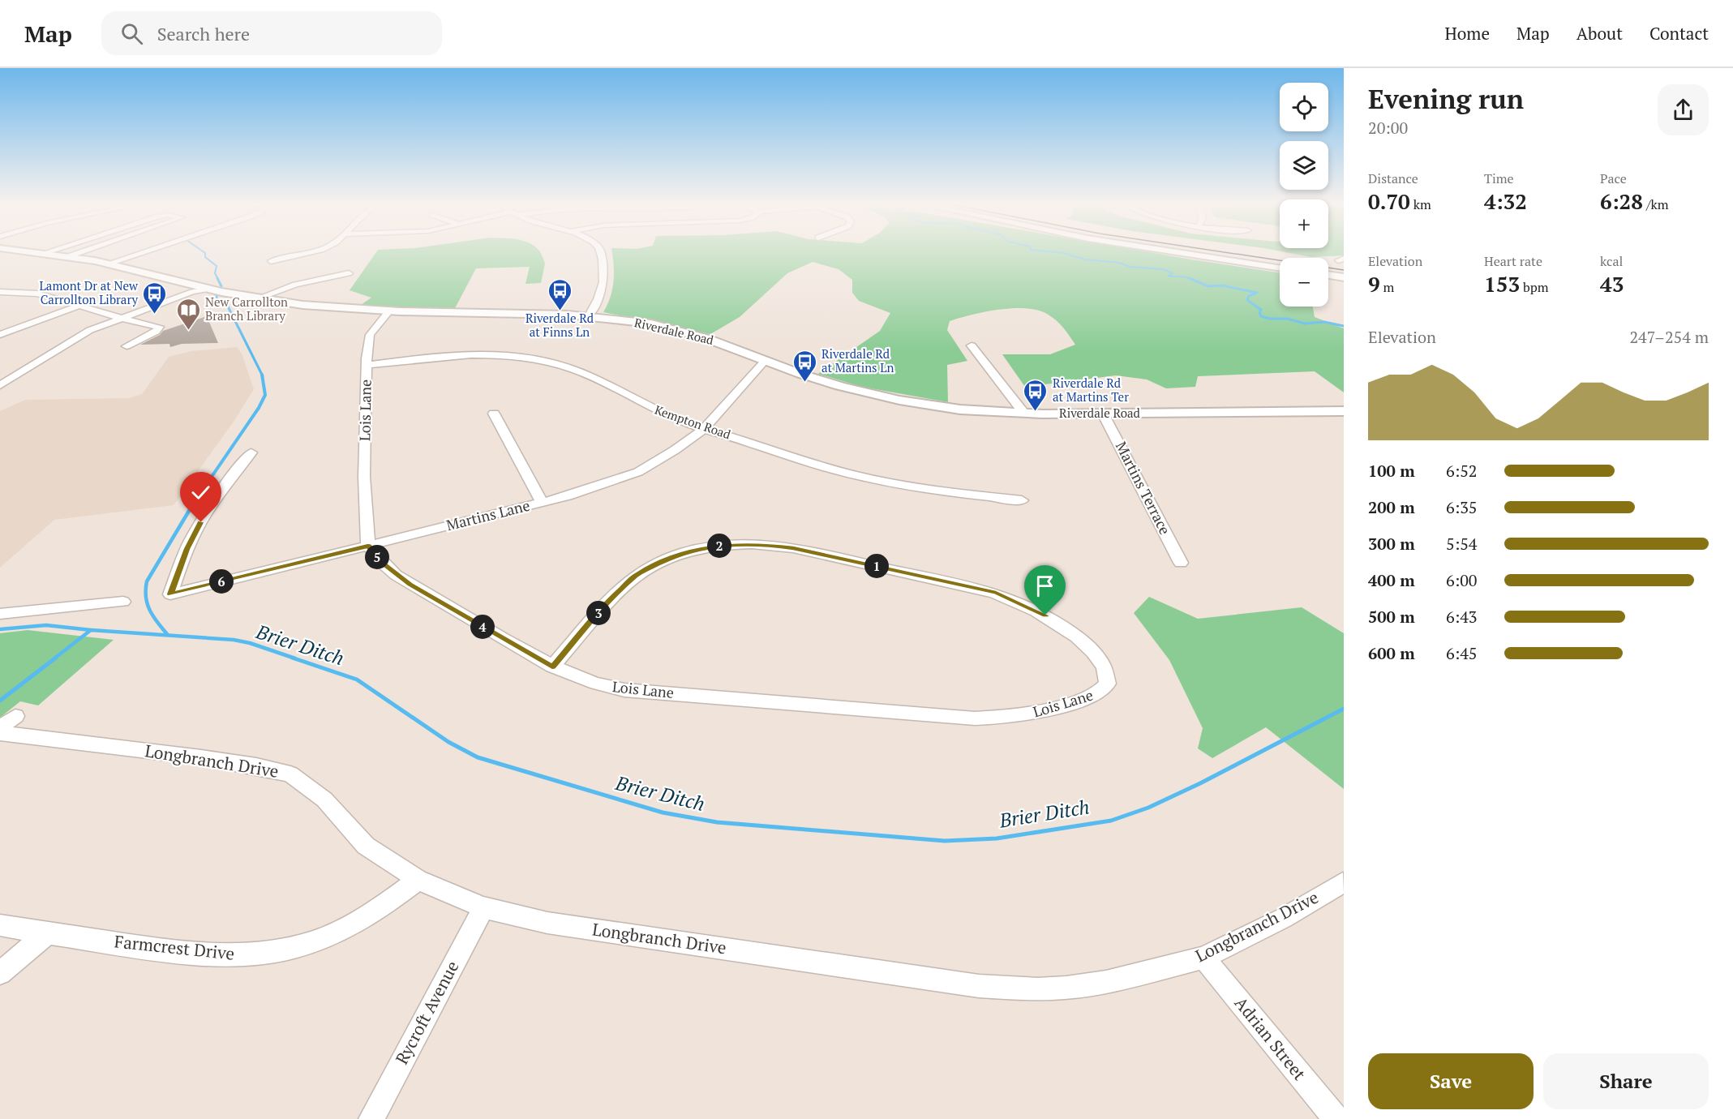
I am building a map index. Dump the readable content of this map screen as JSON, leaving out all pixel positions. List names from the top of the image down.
{
  "streets": {
    "main road": ["Riverdale Road"],
    "street": [
      "Lois Lane",
      "Kempton Road",
      "Martins Terrace",
      "Martins Lane",
      "Longbranch Drive",
      "Farmcrest Drive",
      "Rycroft Avenue",
      "Adrian Street"
    ]
  },
  "crossings": [
    ["Riverdale Road", "Lois Lane"],
    ["Riverdale Road", "Martins Terrace"],
    ["Riverdale Road", "Martins Lane"],
    ["Lois Lane", "Kempton Road"],
    ["Lois Lane", "Martins Lane"],
    ["Kempton Road", "Martins Lane"],
    ["Longbranch Drive", "Farmcrest Drive"],
    ["Longbranch Drive", "Rycroft Avenue"],
    ["Longbranch Drive", "Adrian Street"]
  ],
  "water": ["Brier Ditch"],
  "places": {
    "bus stop": [
      "Riverdale Rd at Finns Ln",
      "Lamont Dr at New Carrollton Library",
      "Riverdale Rd at Martins Ln",
      "Riverdale Rd at Martins Ter"
    ],
    "library": ["New Carrollton Branch Library"]
  },
  "page": {
    "header": "Map",
    "search": "Search here",
    "nav": [
      "Home",
      "Map",
      "About",
      "Contact"
    ],
    "heading": ["Evening run", "20:00"],
    "map_buttons": ["+", "−"],
    "stats": [
      ["Distance", "0.70 km"],
      ["Time", "4:32"],
      ["Pace", "6:28 /km"],
      ["Elevation", "9 m"],
      ["Heart rate", "153 bpm"],
      ["kcal", "43"]
    ],
    "chart": ["Elevation", "247–254 m"],
    "list": [
      {
        "name": "100 m",
        "note": "6:52"
      },
      {
        "name": "200 m",
        "note": "6:35"
      },
      {
        "name": "300 m",
        "note": "5:54"
      },
      {
        "name": "400 m",
        "note": "6:00"
      },
      {
        "name": "500 m",
        "note": "6:43"
      },
      {
        "name": "600 m",
        "note": "6:45"
      }
    ],
    "pins": [
      "2",
      "5",
      "1",
      "6",
      "3",
      "4"
    ],
    "buttons": ["Save", "Share"]
  }
}
